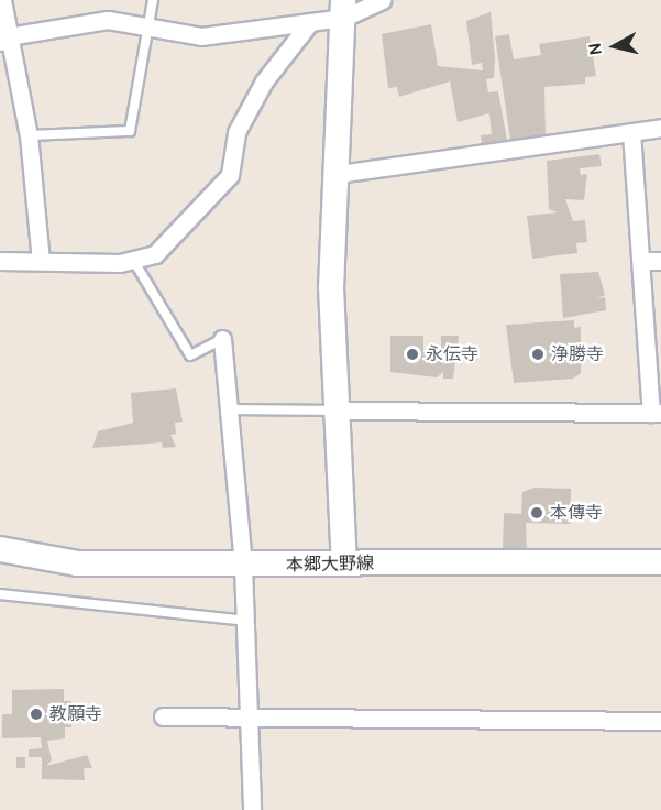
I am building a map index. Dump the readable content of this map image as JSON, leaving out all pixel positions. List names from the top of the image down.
{
  "streets": {
    "main road": ["本郷大野線"]
  },
  "places": [
    "永伝寺",
    "浄勝寺",
    "本傳寺",
    "教願寺"
  ],
  "north": "left"
}
